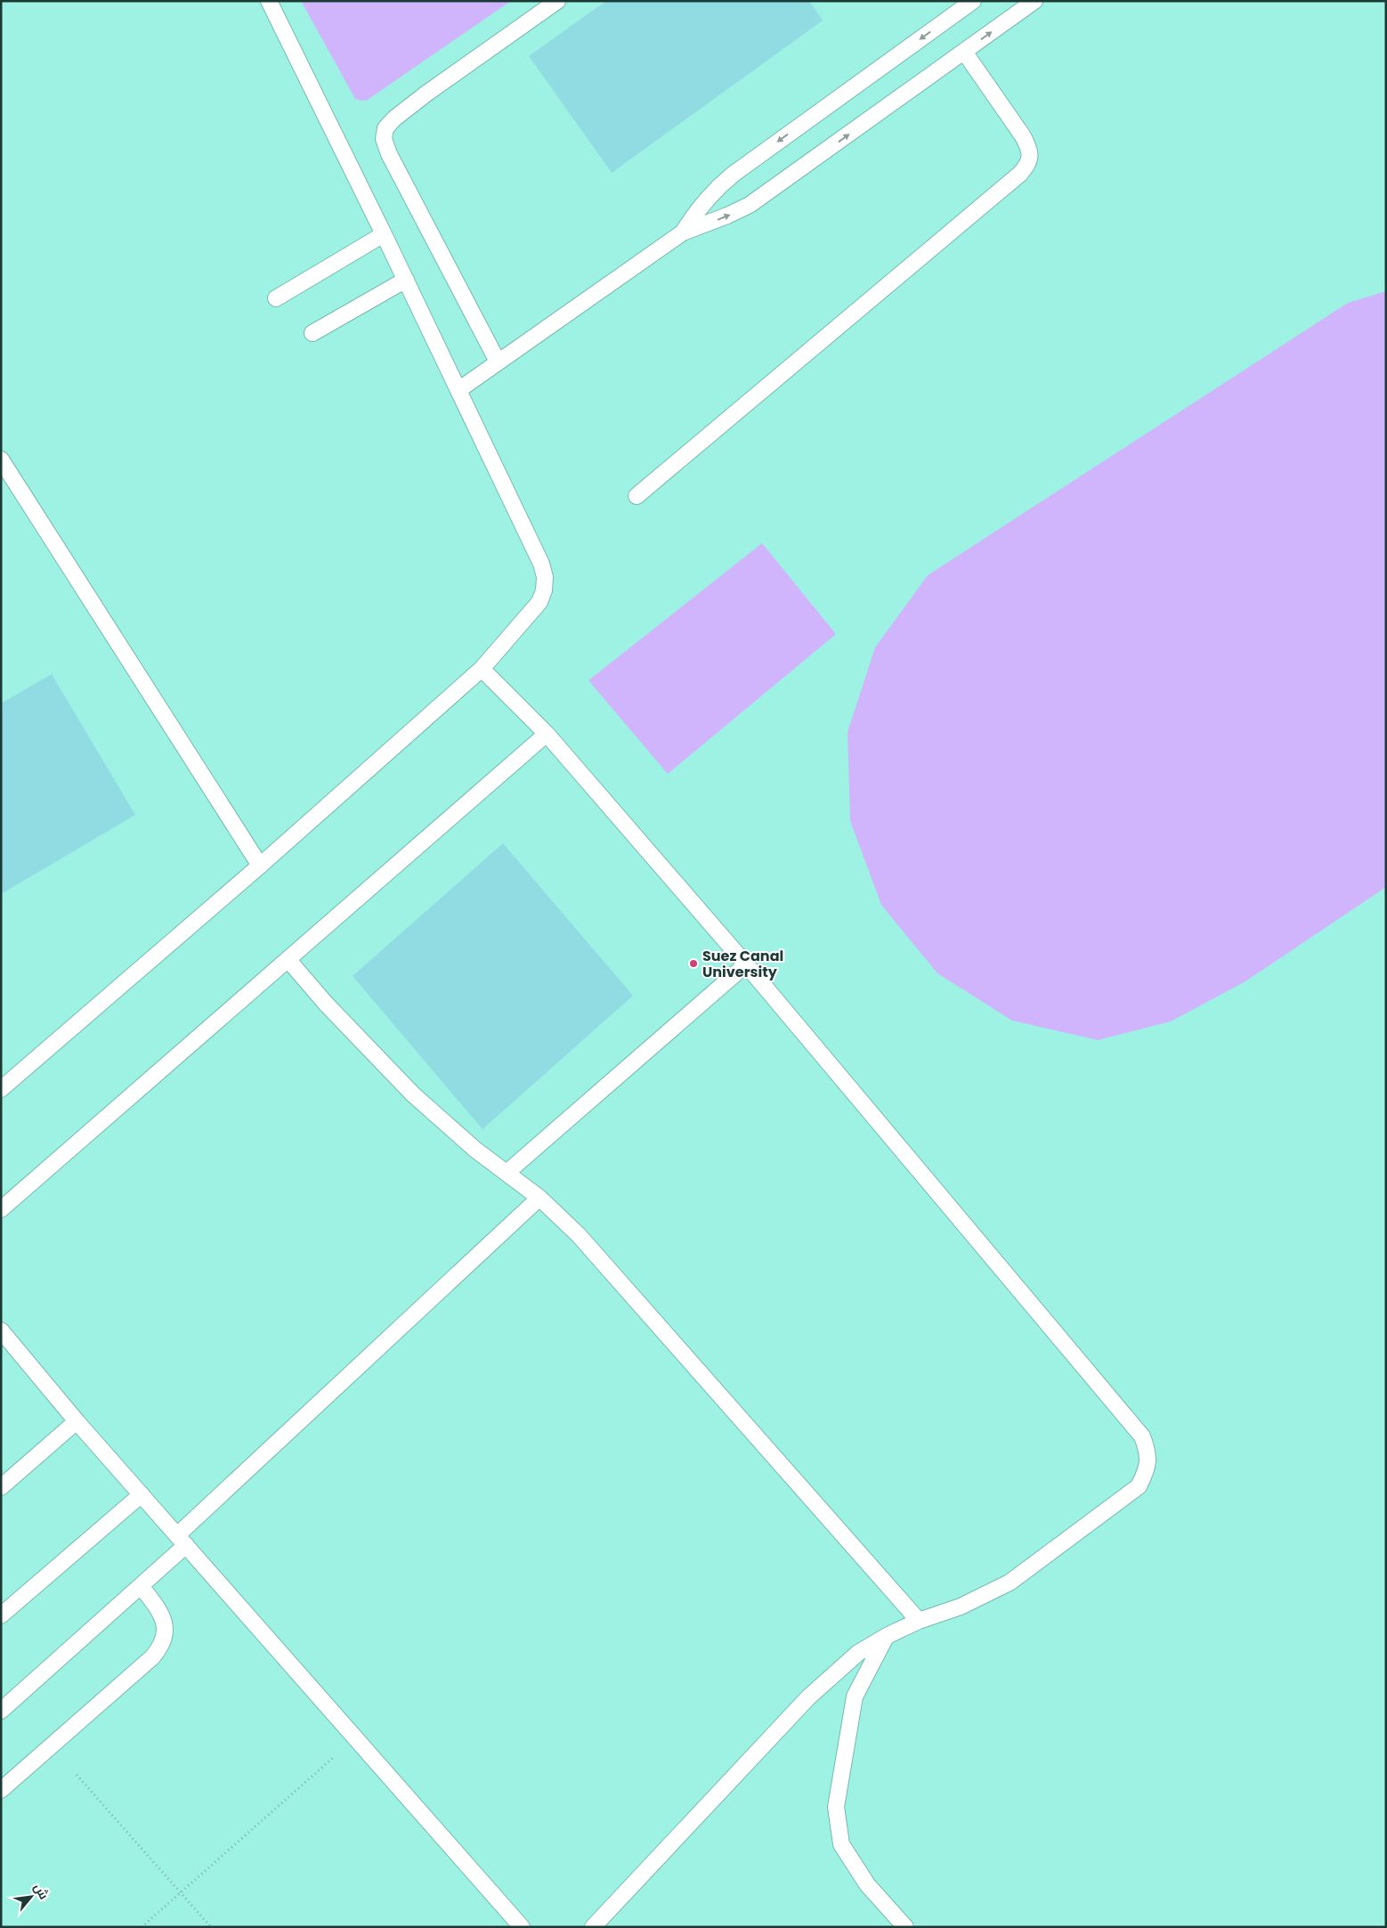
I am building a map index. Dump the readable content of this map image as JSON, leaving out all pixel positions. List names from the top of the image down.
{
  "places": ["Suez Canal University"],
  "north": "top right"
}
